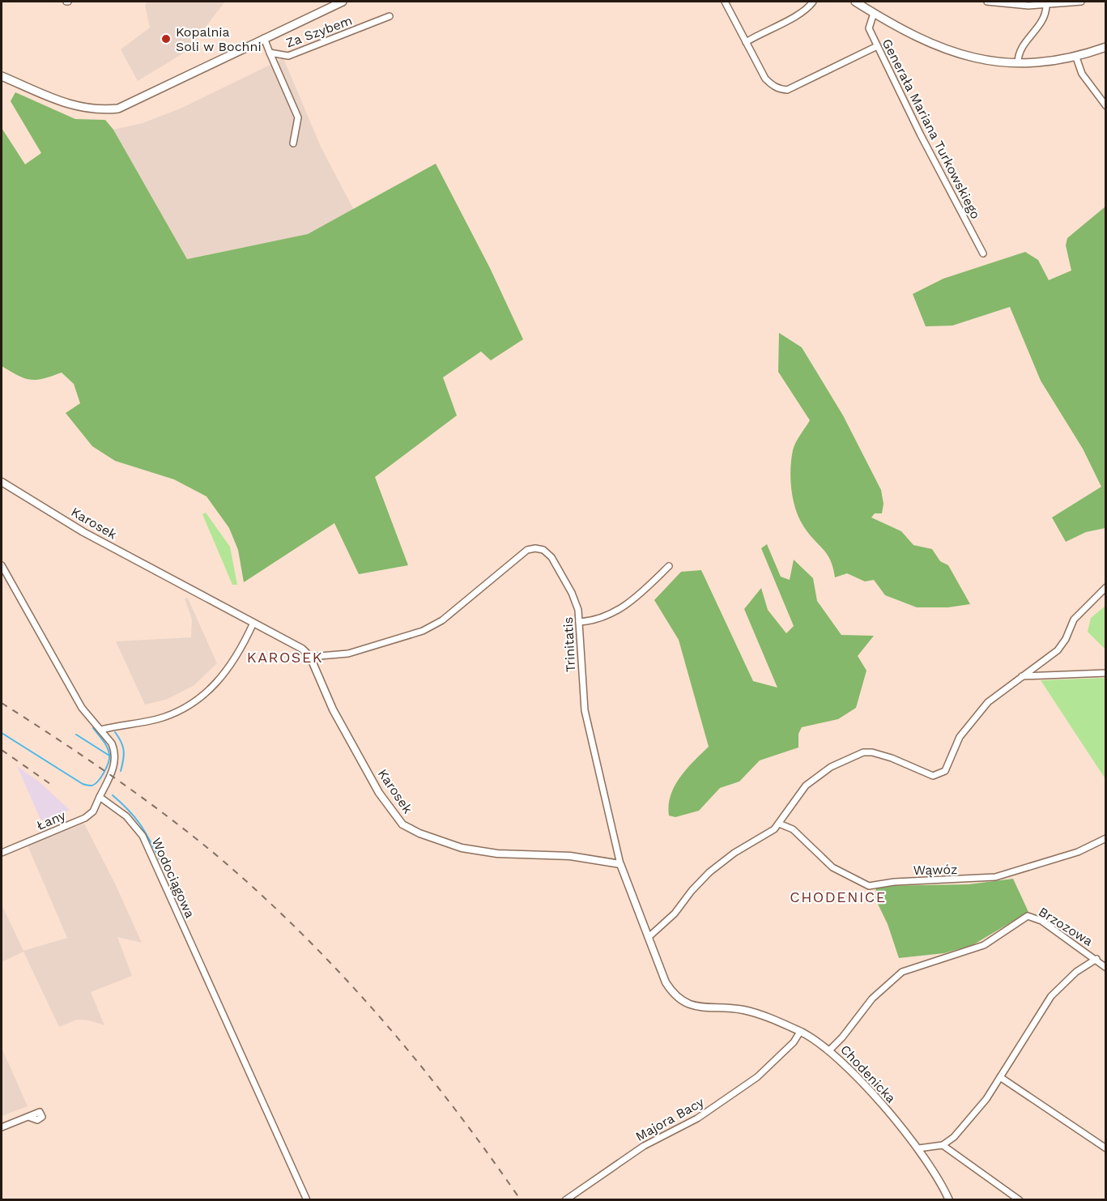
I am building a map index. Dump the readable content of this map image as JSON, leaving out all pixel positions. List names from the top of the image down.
{
  "streets": {
    "street": [
      "Za Szybem",
      "Generała Mariana Turkowskiego",
      "Karosek",
      "Trinitatis",
      "Łany",
      "Wąwóz",
      "Wodociągowa",
      "Brzozowa",
      "Chodenicka",
      "Majora Bacy"
    ]
  },
  "crossings": [
    ["Karosek", "Trinitatis"],
    ["Karosek", "Chodenicka"],
    ["Trinitatis", "Chodenicka"],
    ["Łany", "Wodociągowa"],
    ["Brzozowa", "Chodenicka"],
    ["Chodenicka", "Majora Bacy"]
  ],
  "districts": ["KAROSEK", "CHODENICE"],
  "places": ["Kopalnia Soli w Bochni"]
}
